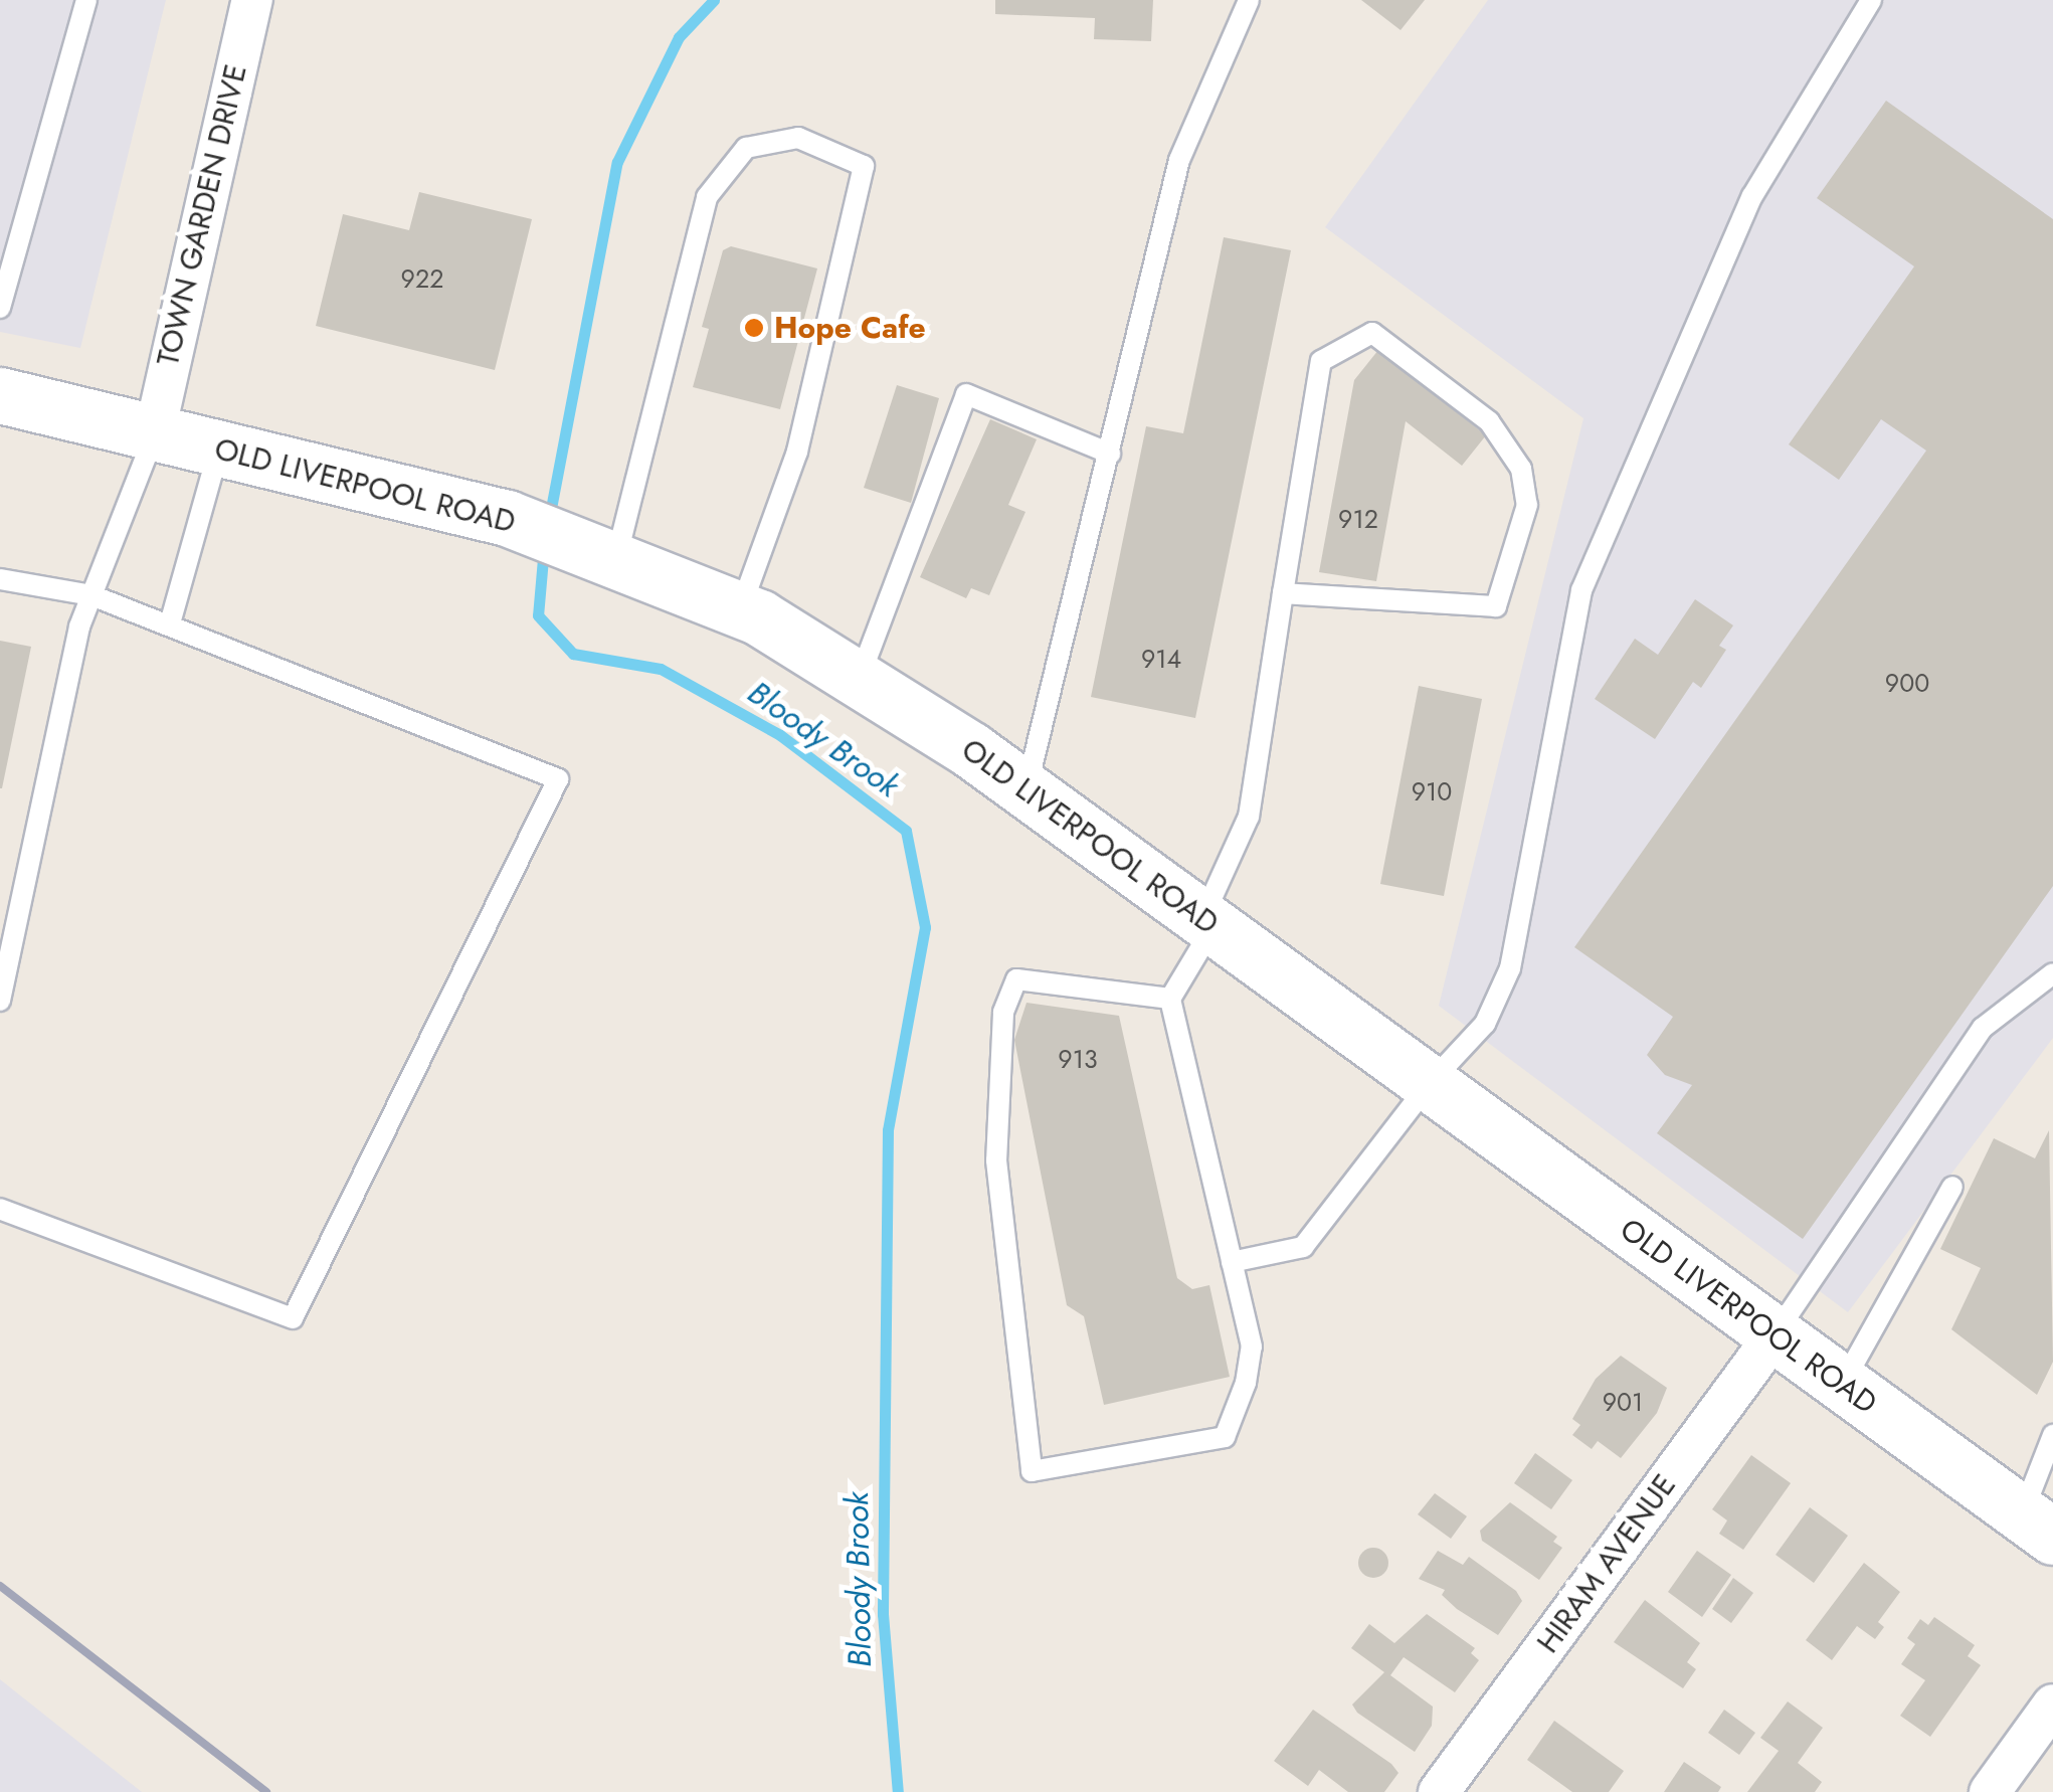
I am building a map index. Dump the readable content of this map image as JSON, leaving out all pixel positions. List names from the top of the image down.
{
  "streets": {
    "main road": ["OLD LIVERPOOL ROAD"],
    "street": ["TOWN GARDEN DRIVE", "HIRAM AVENUE"]
  },
  "crossings": [
    ["TOWN GARDEN DRIVE", "OLD LIVERPOOL ROAD"],
    ["OLD LIVERPOOL ROAD", "HIRAM AVENUE"]
  ],
  "water": ["Bloody Brook"],
  "places": ["Hope Cafe"],
  "house_numbers": [
    "922",
    "912",
    "914",
    "900",
    "910",
    "913",
    "901"
  ]
}
